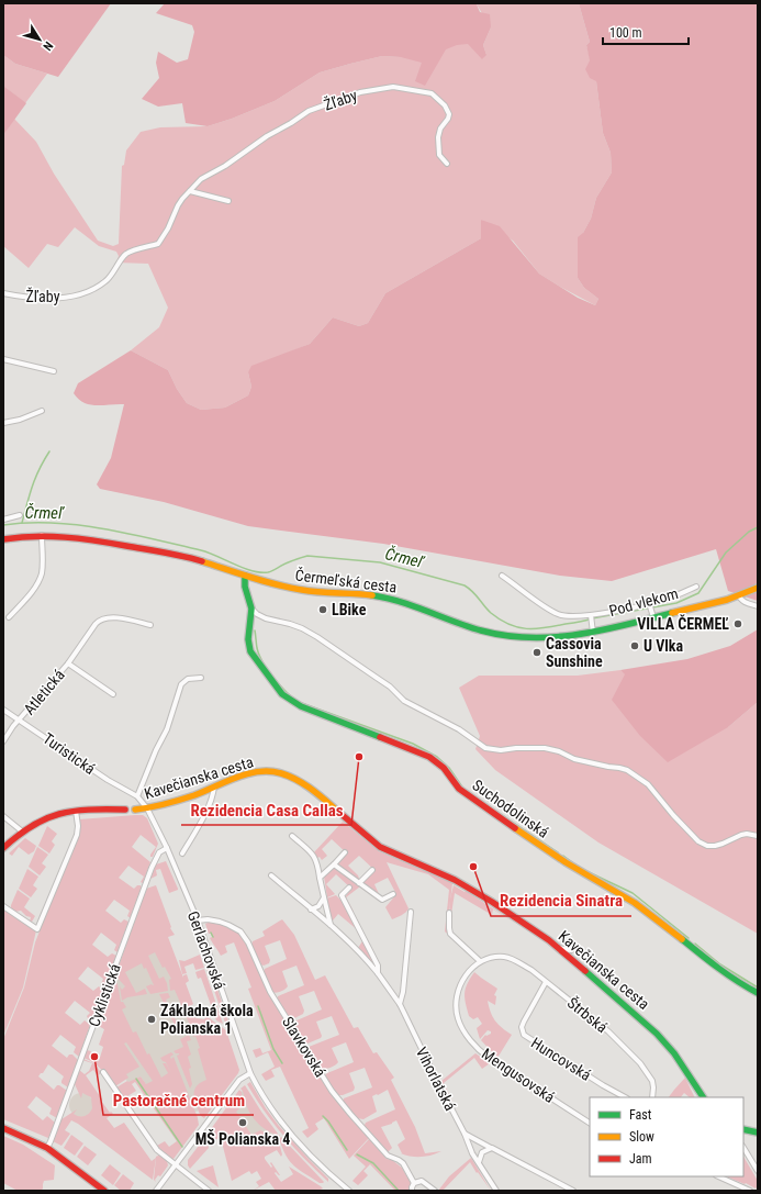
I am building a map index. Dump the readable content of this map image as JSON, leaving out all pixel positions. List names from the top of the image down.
{
  "streets": {
    "street": [
      "Žľaby",
      "Čermeľská cesta",
      "Pod vlekom",
      "Atletická",
      "Turistická",
      "Kavečianska cesta",
      "Suchodolinská",
      "Gerlachovská",
      "Cyklistická",
      "Štrbská",
      "Slavkovská",
      "Huncovská",
      "Mengusovská",
      "Vihorlatská"
    ]
  },
  "crossings": [
    ["Čermeľská cesta", "Pod vlekom"],
    ["Čermeľská cesta", "Suchodolinská"],
    ["Atletická", "Turistická"],
    ["Turistická", "Kavečianska cesta"],
    ["Turistická", "Gerlachovská"],
    ["Kavečianska cesta", "Gerlachovská"],
    ["Gerlachovská", "Cyklistická"],
    ["Gerlachovská", "Slavkovská"],
    ["Štrbská", "Huncovská"],
    ["Štrbská", "Mengusovská"]
  ],
  "water": ["Črmeľ"],
  "places": [
    "LBike",
    "VILLA ČERMEĽ",
    "U Vlka",
    "Cassovia Sunshine",
    "Rezidencia Casa Callas",
    "Rezidencia Sinatra",
    "Základná škola Polianska 1",
    "Pastoračné centrum",
    "MŠ Polianska 4"
  ],
  "legend": ["Fast", "Slow", "Jam"],
  "scale_bar": "100 m",
  "north": "bottom right"
}
